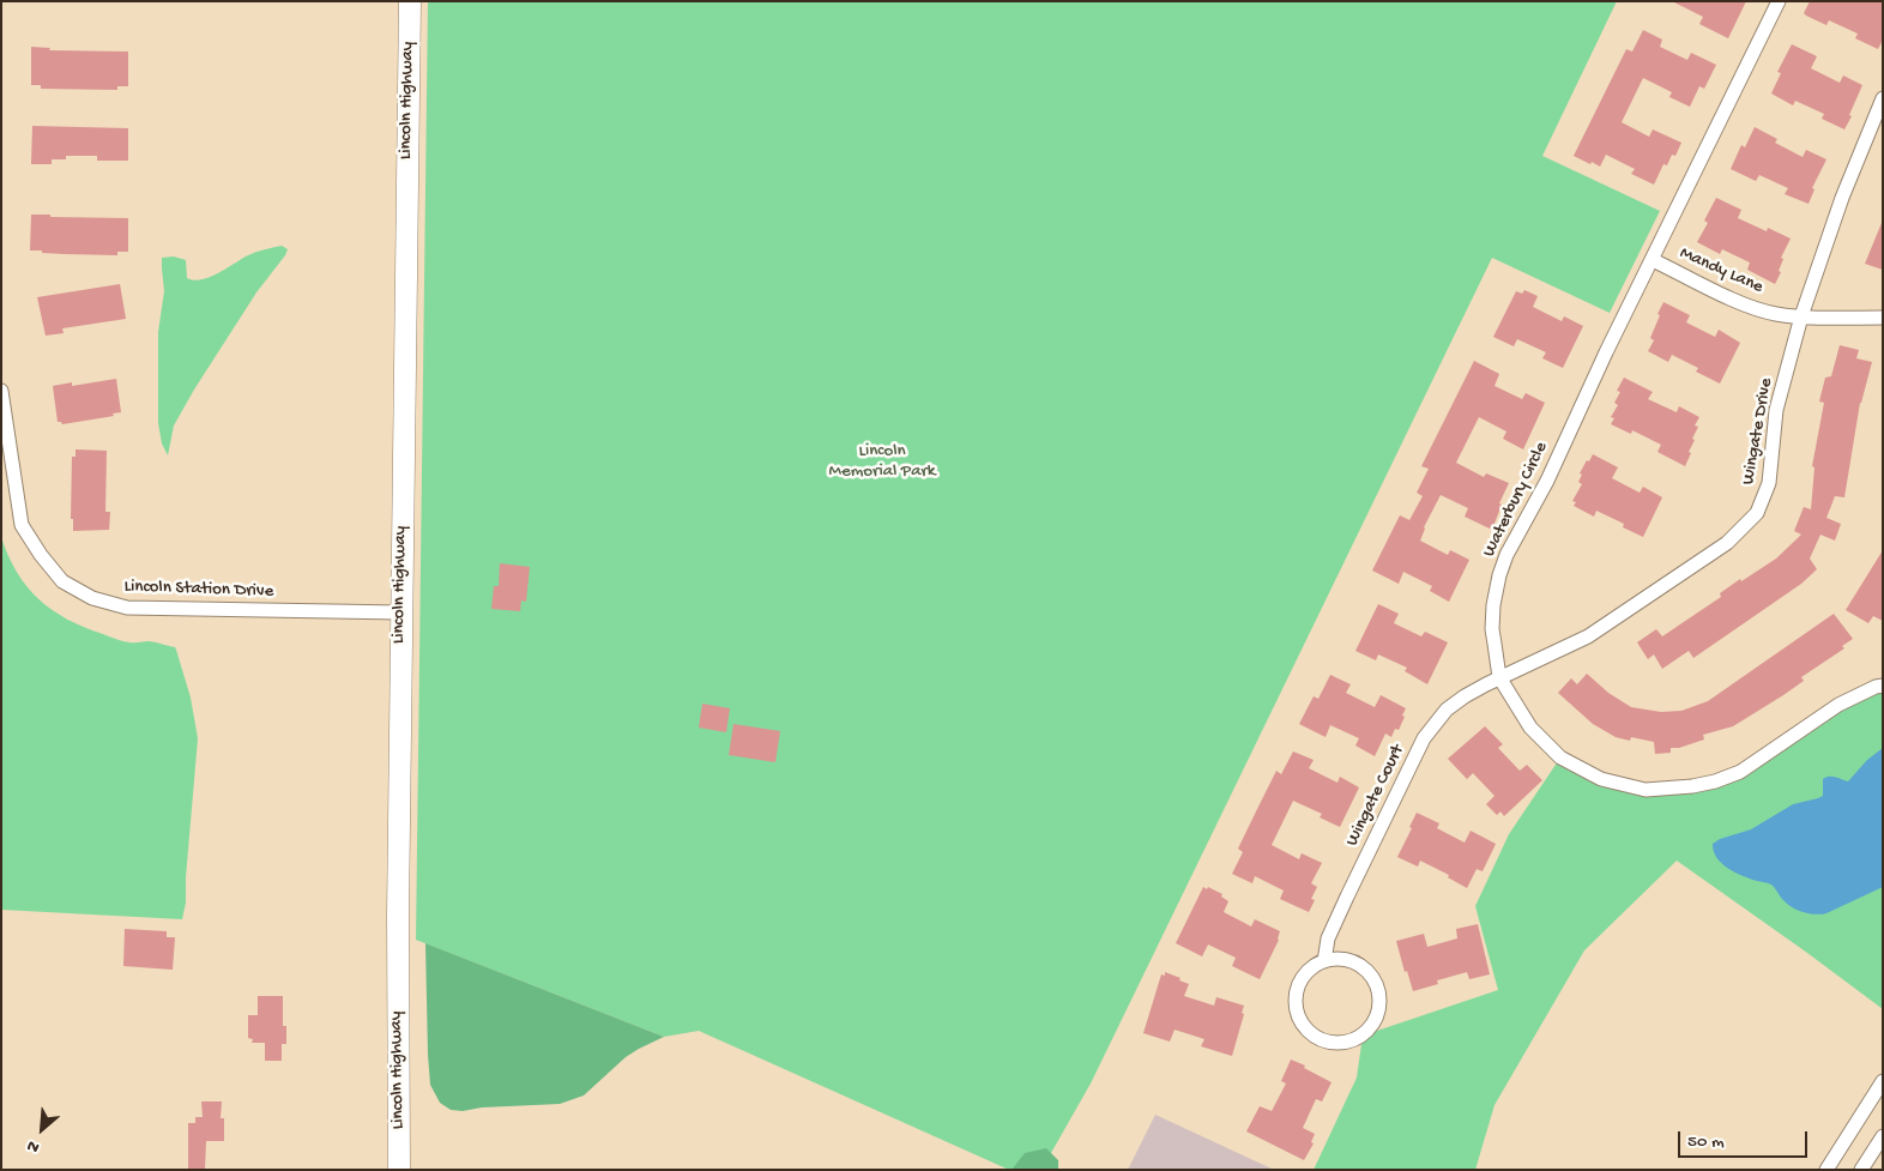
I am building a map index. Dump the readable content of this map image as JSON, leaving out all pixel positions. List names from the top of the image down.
{
  "streets": {
    "main road": ["Lincoln Highway"],
    "street": [
      "Mandy Lane",
      "Wingate Drive",
      "Waterbury Circle",
      "Lincoln Station Drive",
      "Wingate Court"
    ]
  },
  "crossings": [
    ["Lincoln Highway", "Lincoln Station Drive"],
    ["Mandy Lane", "Wingate Drive"],
    ["Mandy Lane", "Waterbury Circle"],
    ["Wingate Drive", "Waterbury Circle"],
    ["Wingate Drive", "Wingate Court"],
    ["Waterbury Circle", "Wingate Court"]
  ],
  "parks": ["Lincoln Memorial Park"],
  "scale_bar": "50 m",
  "north": "bottom left"
}
